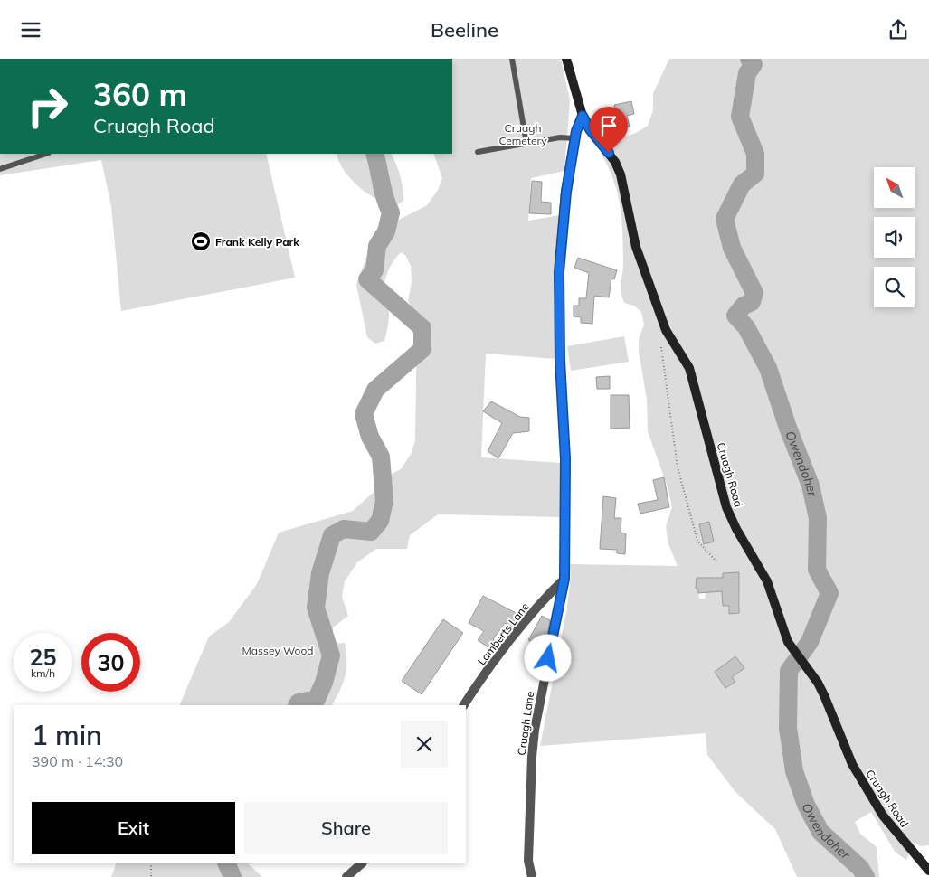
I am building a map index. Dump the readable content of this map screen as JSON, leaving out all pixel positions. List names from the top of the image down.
{
  "streets": {
    "main road": ["Cruagh Road"],
    "street": ["Lamberts Lane", "Cruagh Lane"]
  },
  "crossings": [
    ["Cruagh Road", "Cruagh Lane"],
    ["Lamberts Lane", "Cruagh Lane"]
  ],
  "water": ["Owendoher"],
  "parks": ["Cruagh Cemetery", "Massey Wood"],
  "places": {
    "sports": ["Frank Kelly Park"]
  },
  "north": "top left",
  "page": {
    "header": "Beeline",
    "turn": ["360 m", "Cruagh Road"],
    "speed": "25 km/h",
    "limit": "30",
    "heading": ["1 min", "390 m · 14:30"],
    "buttons": ["Exit", "Share"]
  }
}
